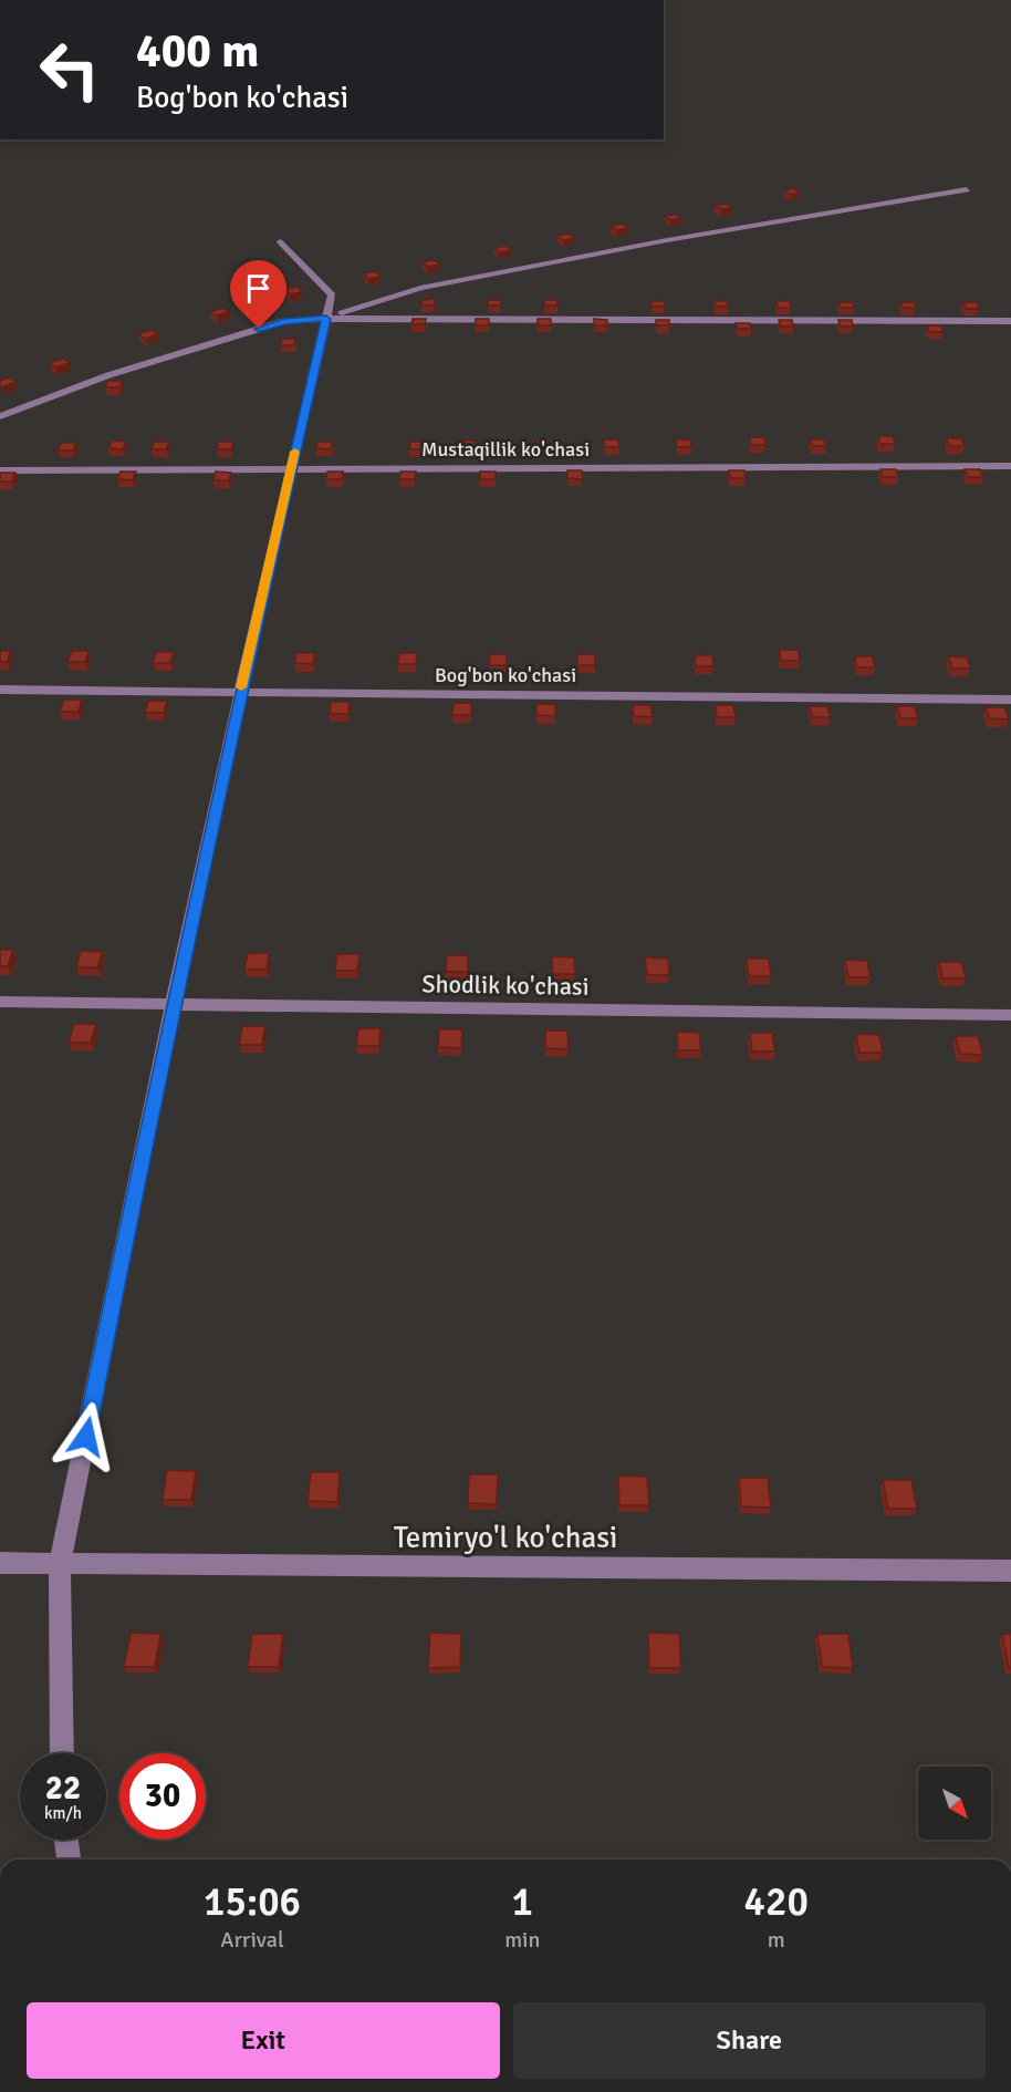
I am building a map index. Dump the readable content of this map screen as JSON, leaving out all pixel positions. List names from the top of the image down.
{
  "streets": {
    "street": [
      "Mustaqillik ko'chasi",
      "Bog'bon ko'chasi",
      "Shodlik ko'chasi",
      "Temiryo'l ko'chasi"
    ]
  },
  "north": "bottom right",
  "page": {
    "turn": ["400 m", "Bog'bon ko'chasi"],
    "speed": "22 km/h",
    "limit": "30",
    "eta": [
      "15:06",
      "Arrival",
      "1",
      "min",
      "420",
      "m"
    ],
    "buttons": ["Exit", "Share"]
  }
}
